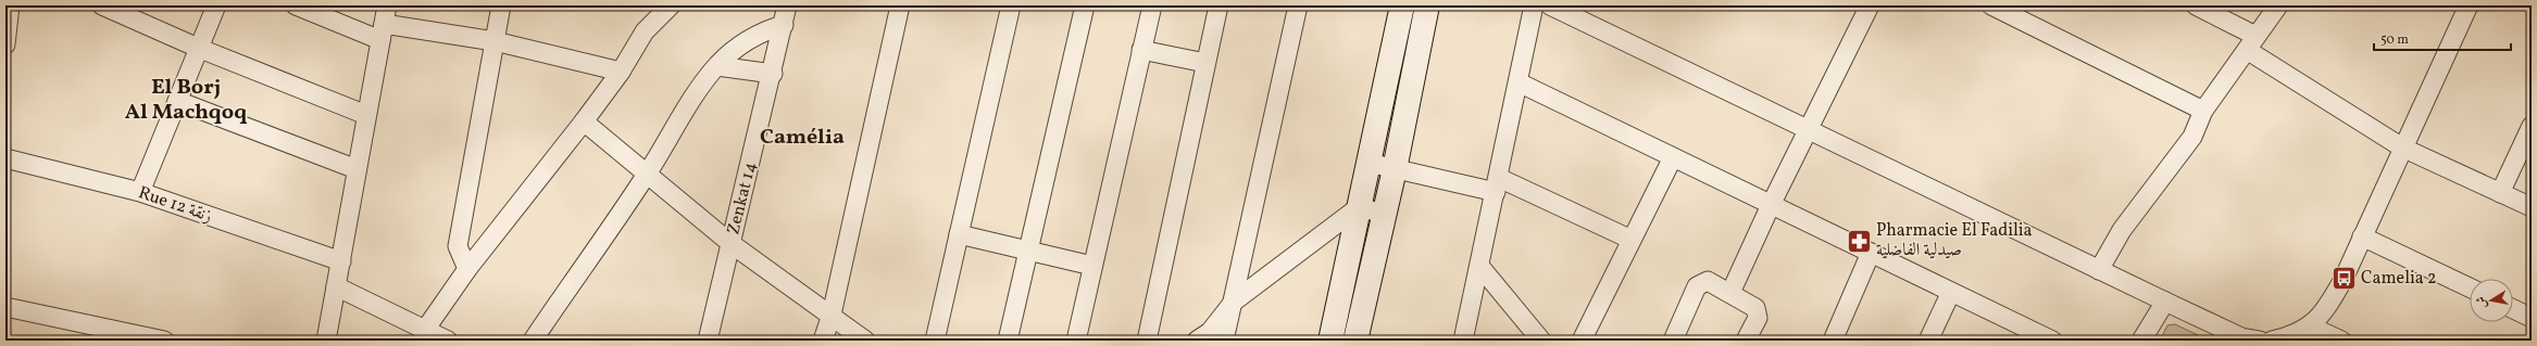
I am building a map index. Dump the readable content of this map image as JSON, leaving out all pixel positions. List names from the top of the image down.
{
  "streets": {
    "street": ["Zenkat 14", "Rue 12 زنقة"]
  },
  "districts": ["El Borj Al Machqoq", "Camélia"],
  "places": {
    "pharmacy": ["Pharmacie El Fadilia صيدلية الفاضلية"],
    "bus stop": ["Camelia 2"]
  },
  "scale_bar": "50 m",
  "north": "left"
}
